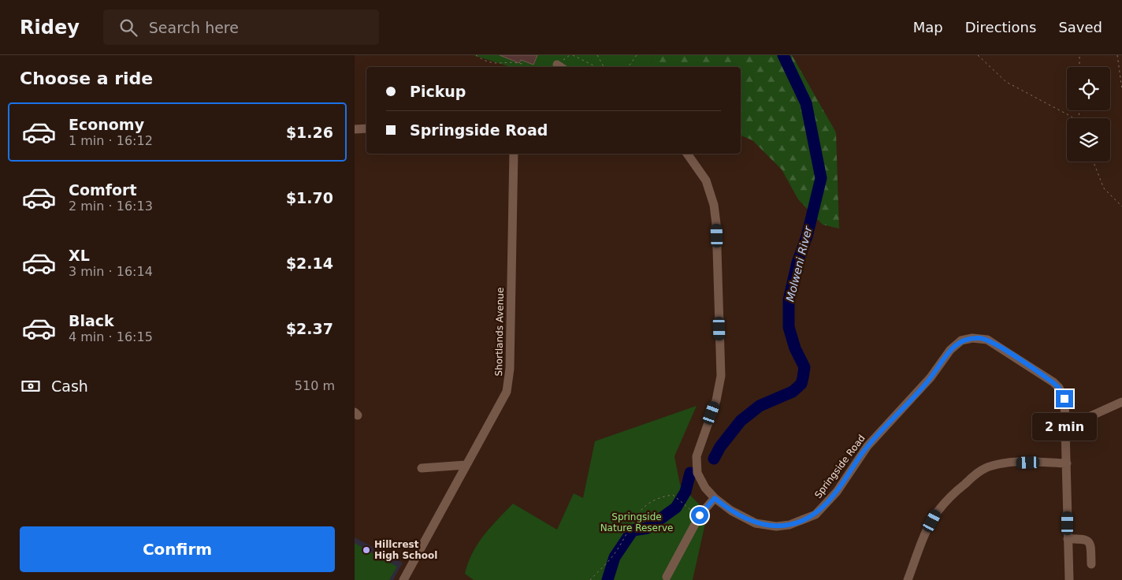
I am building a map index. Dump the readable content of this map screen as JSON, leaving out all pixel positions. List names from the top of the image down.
{
  "streets": {
    "street": ["Shortlands Avenue", "Springside Road"]
  },
  "water": ["Molweni River"],
  "parks": ["Springside Nature Reserve"],
  "places": ["Hillcrest High School"],
  "page": {
    "header": "Ridey",
    "search": "Search here",
    "nav": ["Map", "Directions", "Saved"],
    "heading": "Choose a ride",
    "banner": ["Pickup", "Springside Road"],
    "list": [
      {
        "name": "Economy",
        "note": "1 min · 16:12",
        "value": "$1.26"
      },
      {
        "name": "Comfort",
        "note": "2 min · 16:13",
        "value": "$1.70"
      },
      {
        "name": "XL",
        "note": "3 min · 16:14",
        "value": "$2.14"
      },
      {
        "name": "Black",
        "note": "4 min · 16:15",
        "value": "$2.37"
      }
    ],
    "pay": ["Cash", "510 m"],
    "bubble": "2 min",
    "buttons": "Confirm"
  }
}
